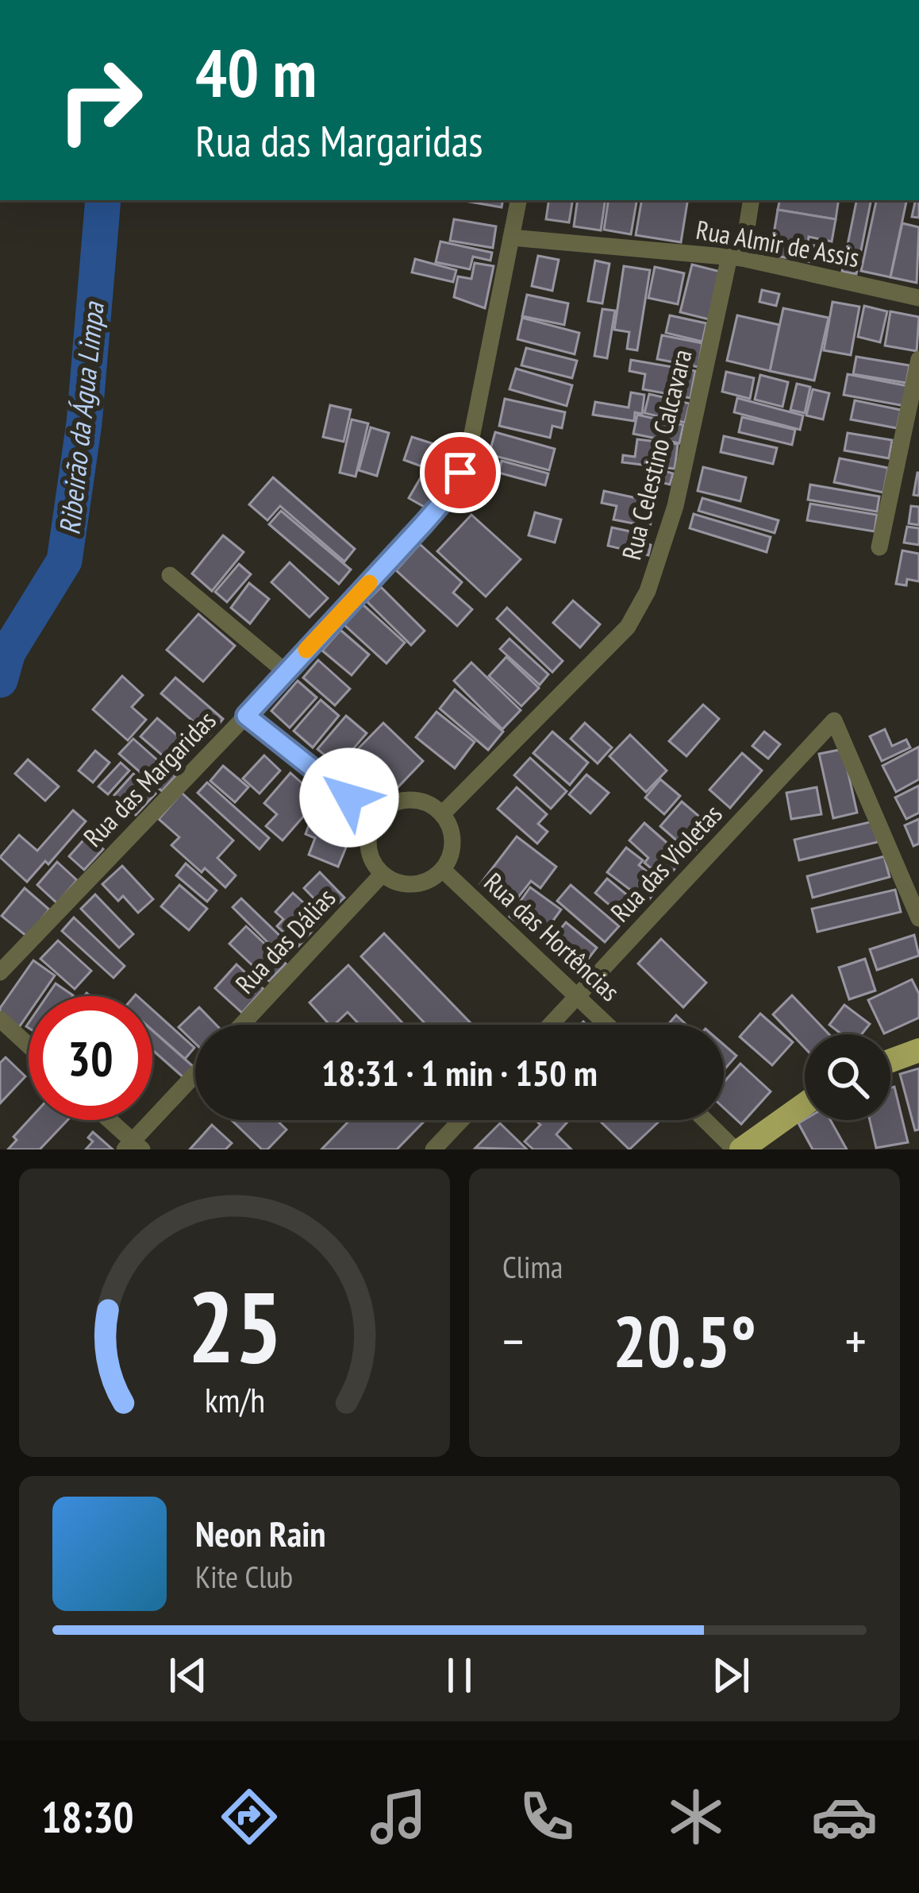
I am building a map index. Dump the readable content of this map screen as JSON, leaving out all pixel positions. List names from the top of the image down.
{
  "streets": {
    "street": [
      "Rua Almir de Assis",
      "Rua Celestino Calcavara",
      "Rua das Margaridas",
      "Rua das Violetas",
      "Rua das Hortências",
      "Rua das Dálias"
    ]
  },
  "crossings": [
    ["Rua Almir de Assis", "Rua Celestino Calcavara"],
    ["Rua Almir de Assis", "Rua das Margaridas"],
    ["Rua Celestino Calcavara", "Rua das Hortências"],
    ["Rua Celestino Calcavara", "Rua das Dálias"],
    ["Rua das Violetas", "Rua das Hortências"],
    ["Rua das Hortências", "Rua das Dálias"]
  ],
  "water": ["Ribeirão da Água Limpa"],
  "page": {
    "turn": ["40 m", "Rua das Margaridas"],
    "limit": "30",
    "trip": "18:31 · 1 min · 150 m",
    "tile": "Clima",
    "heat": ["−", "20.5°", "+"],
    "song": ["Neon Rain", "Kite Club"],
    "tabs": "18:30",
    "gauge": ["25", "km/h"]
  }
}
